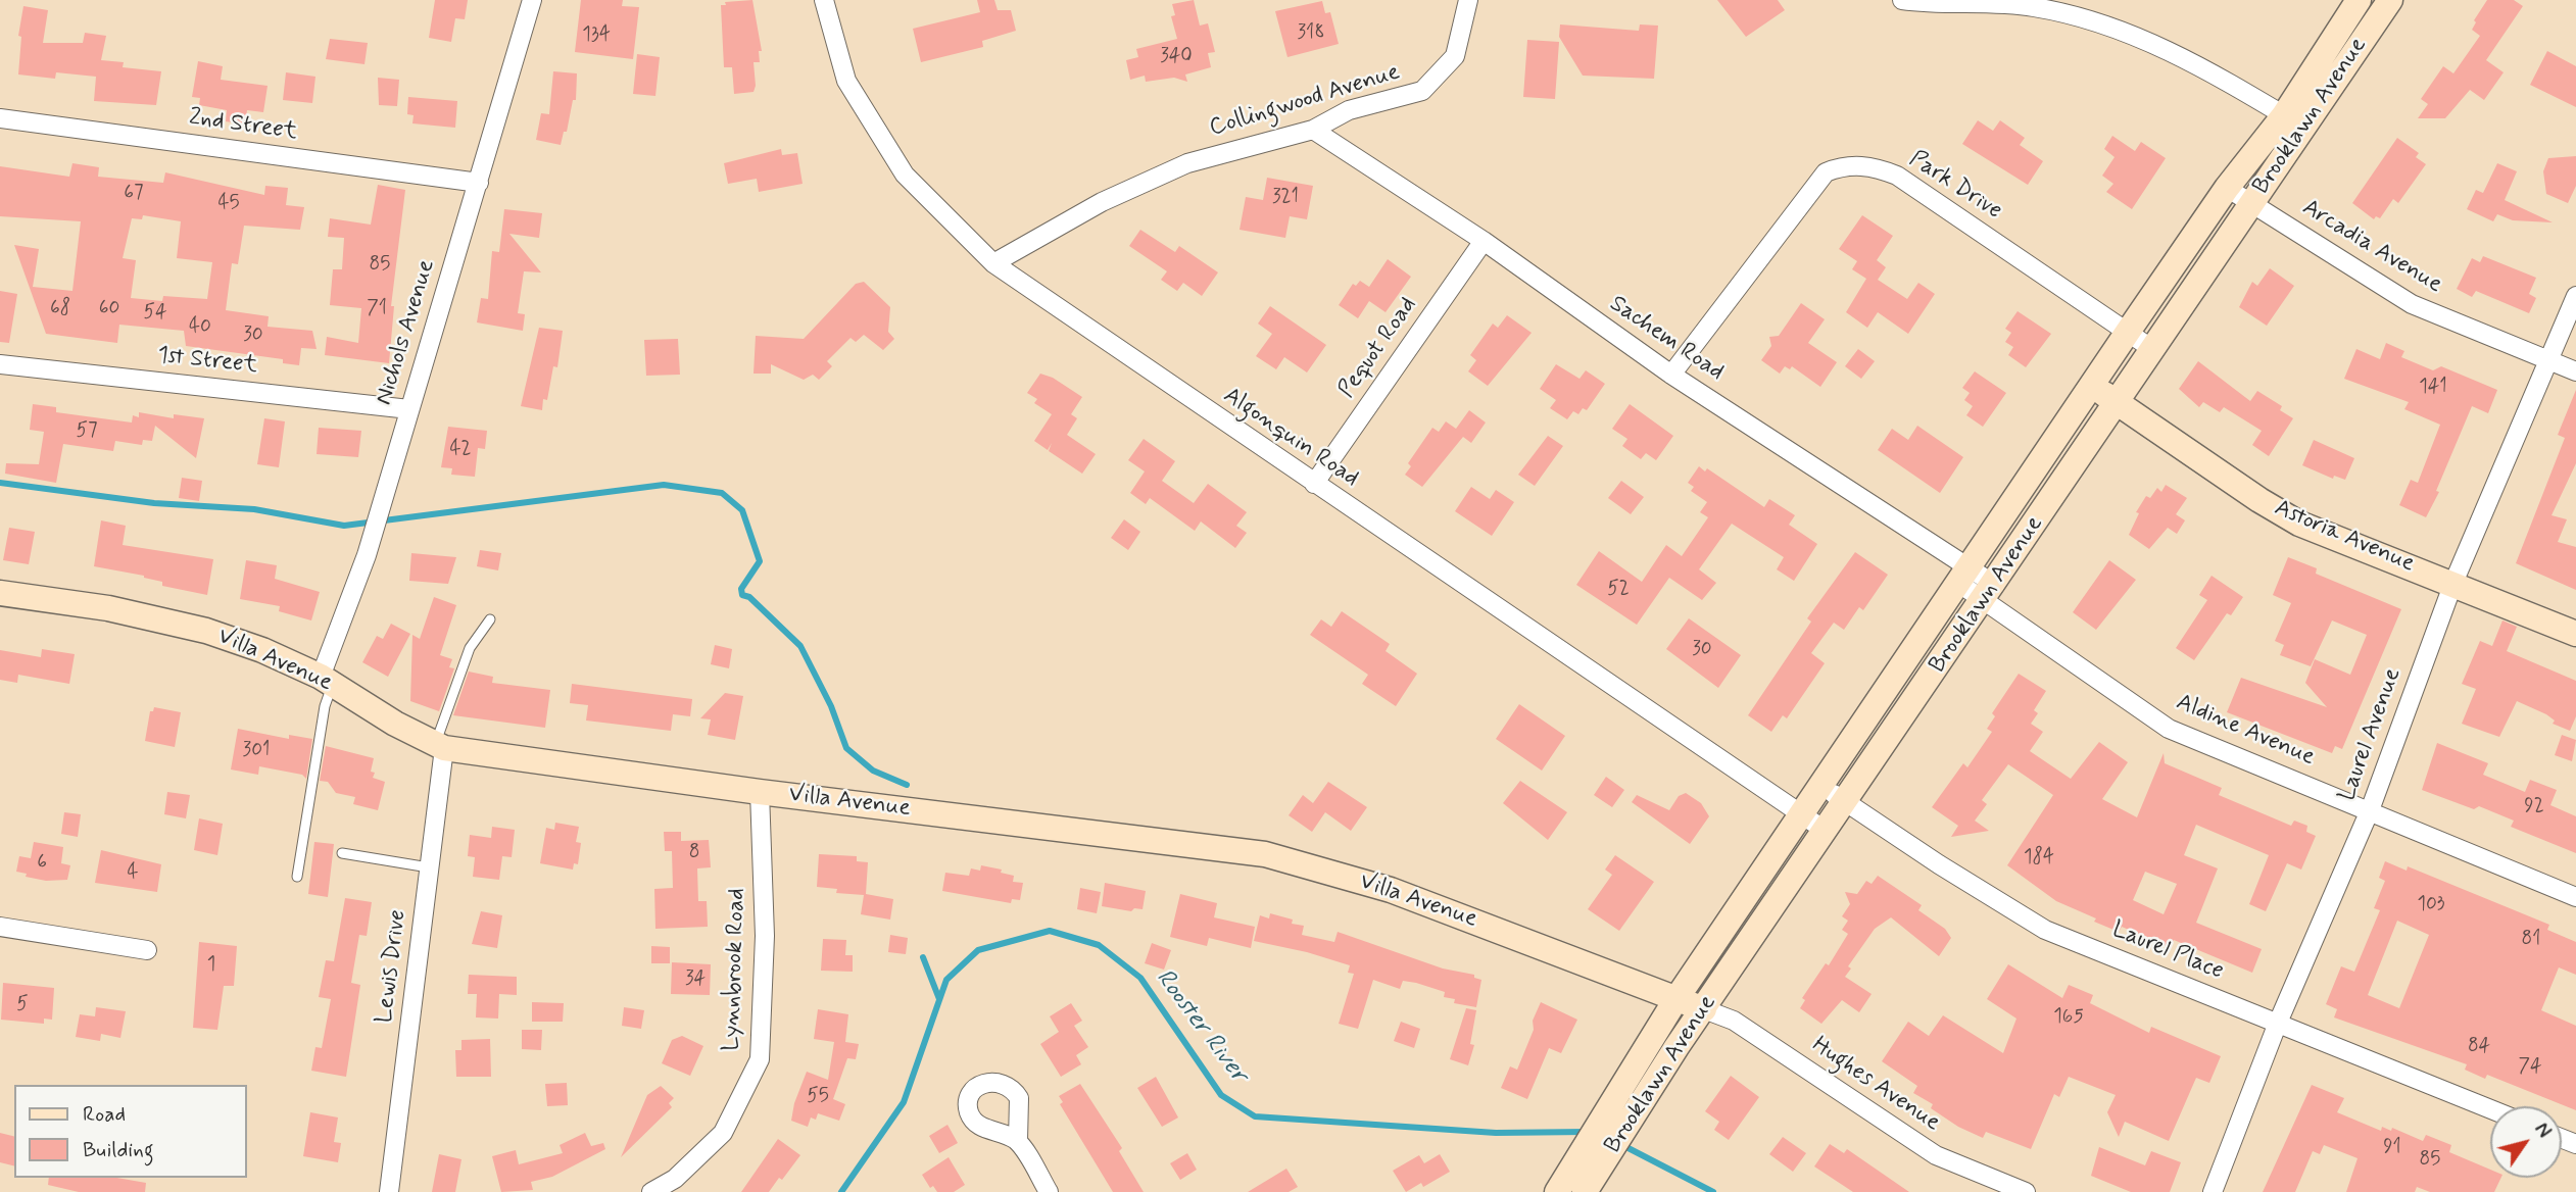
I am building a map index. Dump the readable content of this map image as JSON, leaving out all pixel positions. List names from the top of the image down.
{
  "streets": {
    "main road": ["Brooklawn Avenue", "Astoria Avenue", "Villa Avenue"],
    "street": [
      "Collingwood Avenue",
      "2nd Street",
      "Park Drive",
      "Arcadia Avenue",
      "Nichols Avenue",
      "Sachem Road",
      "Pequot Road",
      "1st Street",
      "Algonquin Road",
      "Aldine Avenue",
      "Laurel Avenue",
      "Laurel Place",
      "Lewis Drive",
      "Lynnbrook Road",
      "Hughes Avenue"
    ]
  },
  "crossings": [
    ["Collingwood Avenue", "Sachem Road"],
    ["Collingwood Avenue", "Algonquin Road"],
    ["Brooklawn Avenue", "Park Drive"],
    ["Brooklawn Avenue", "Arcadia Avenue"],
    ["Brooklawn Avenue", "Sachem Road"],
    ["Brooklawn Avenue", "Algonquin Road"],
    ["Brooklawn Avenue", "Astoria Avenue"],
    ["Brooklawn Avenue", "Villa Avenue"],
    ["Brooklawn Avenue", "Aldine Avenue"],
    ["Brooklawn Avenue", "Laurel Place"],
    ["Brooklawn Avenue", "Hughes Avenue"],
    ["2nd Street", "Nichols Avenue"],
    ["Park Drive", "Sachem Road"],
    ["Arcadia Avenue", "Laurel Avenue"],
    ["Nichols Avenue", "1st Street"],
    ["Nichols Avenue", "Villa Avenue"],
    ["Sachem Road", "Pequot Road"],
    ["Sachem Road", "Aldine Avenue"],
    ["Pequot Road", "Algonquin Road"],
    ["Astoria Avenue", "Laurel Avenue"],
    ["Villa Avenue", "Lewis Drive"],
    ["Villa Avenue", "Lynnbrook Road"],
    ["Villa Avenue", "Hughes Avenue"],
    ["Aldine Avenue", "Laurel Avenue"],
    ["Laurel Avenue", "Laurel Place"]
  ],
  "water": ["Rooster River"],
  "house_numbers": [
    "318",
    "134",
    "340",
    "67",
    "321",
    "45",
    "85",
    "68",
    "60",
    "71",
    "54",
    "40",
    "30",
    "141",
    "57",
    "42",
    "52",
    "30",
    "301",
    "92",
    "8",
    "184",
    "6",
    "4",
    "103",
    "81",
    "1",
    "34",
    "5",
    "165",
    "84",
    "74",
    "55",
    "91",
    "85"
  ],
  "legend": ["Road", "Building"],
  "north": "top right"
}
